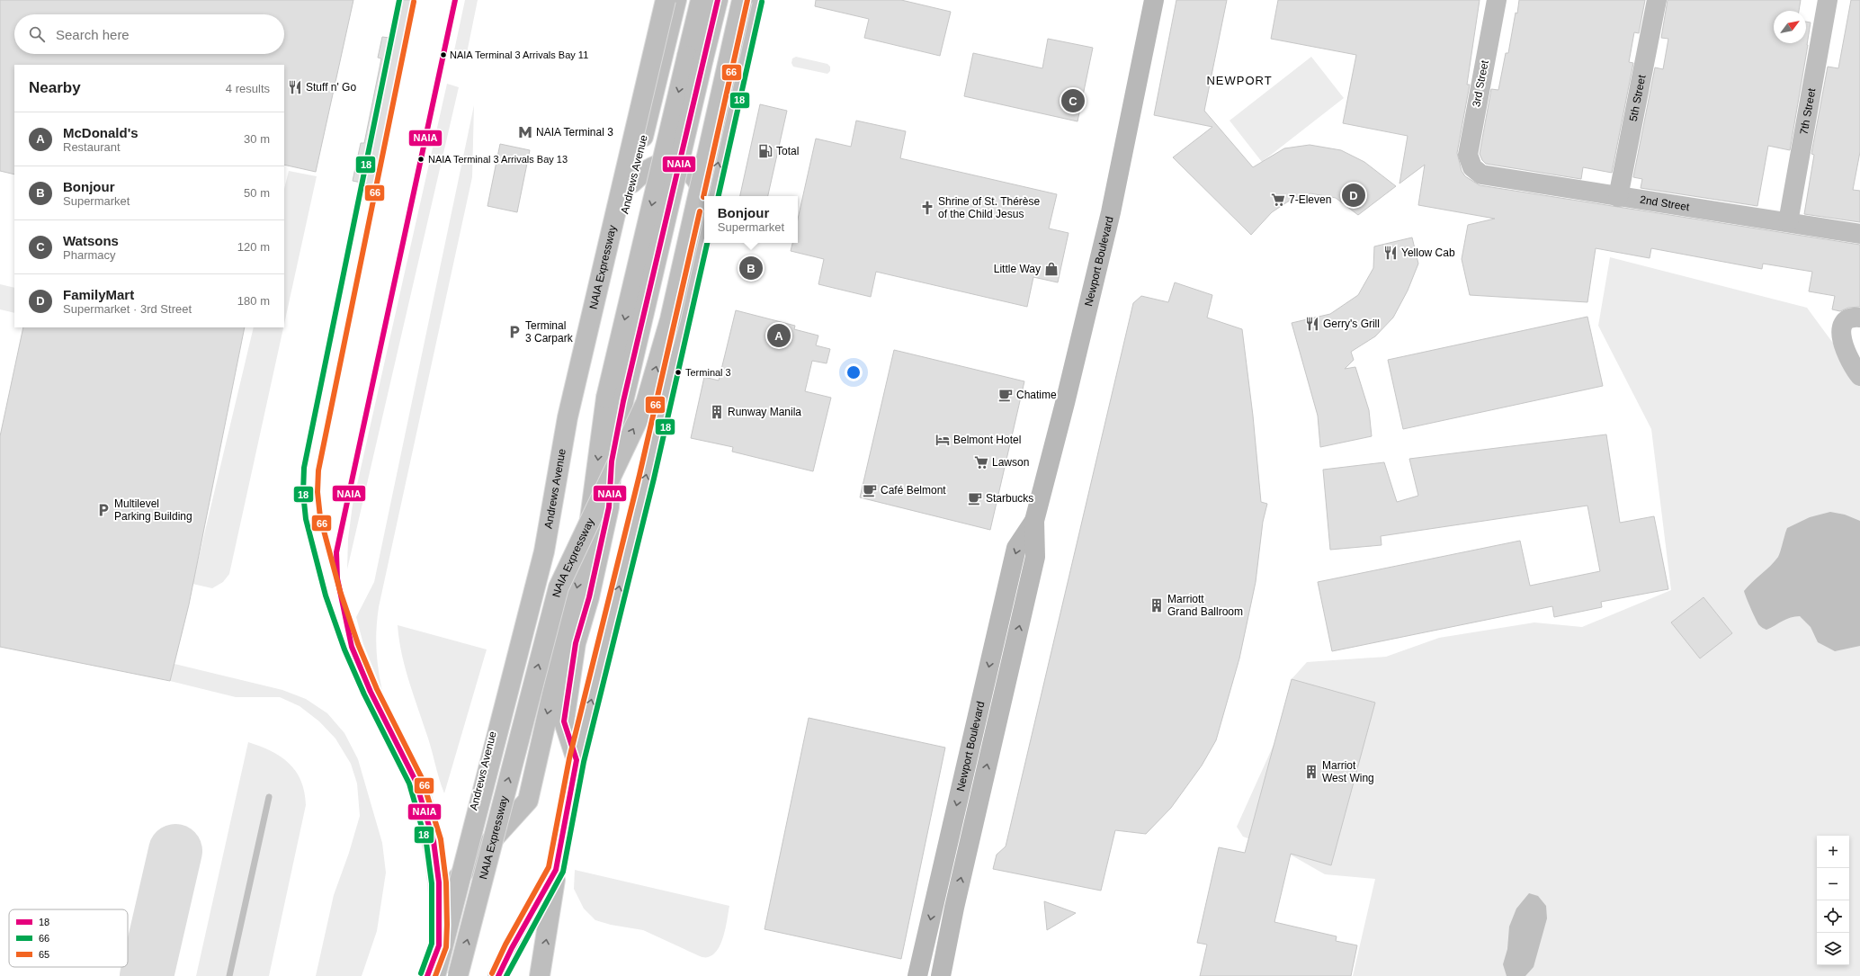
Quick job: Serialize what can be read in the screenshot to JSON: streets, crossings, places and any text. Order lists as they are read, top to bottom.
{
  "streets": {
    "main road": [
      "3rd Street",
      "5th Street",
      "7th Street",
      "Andrews Avenue",
      "2nd Street",
      "NAIA Expressway"
    ],
    "street": ["Newport Boulevard"]
  },
  "crossings": [
    ["3rd Street", "2nd Street"],
    ["5th Street", "2nd Street"],
    ["7th Street", "2nd Street"]
  ],
  "districts": ["NEWPORT"],
  "places": {
    "other": ["NAIA Terminal 3 Arrivals Bay 11", "NAIA Terminal 3 Arrivals Bay 13", "Terminal 3"],
    "restaurant": ["Stuff n' Go", "Yellow Cab", "Gerry's Grill"],
    "metro station": ["NAIA Terminal 3"],
    "fuel station": ["Total"],
    "supermarket": ["7-Eleven", "Lawson"],
    "church": ["Shrine of St. Thérèse of the Child Jesus"],
    "shop": ["Little Way"],
    "parking": ["Terminal 3 Carpark", "Multilevel Parking Building"],
    "cafe": ["Chatime", "Café Belmont", "Starbucks"],
    "building": ["Runway Manila", "Marriott Grand Ballroom", "Marriot West Wing"],
    "hotel": ["Belmont Hotel"]
  },
  "lines": ["transit line NAIA", "transit line 18", "transit line 66"],
  "legend": ["18", "66", "65"],
  "north": "top right",
  "page": {
    "search": "Search here",
    "heading": ["Nearby", "4 results"],
    "pins": [
      "C",
      "D",
      "B",
      "A"
    ],
    "list": [
      {
        "mark": "A",
        "name": "McDonald's",
        "note": "Restaurant",
        "value": "30 m"
      },
      {
        "mark": "B",
        "name": "Bonjour",
        "note": "Supermarket",
        "value": "50 m"
      },
      {
        "mark": "C",
        "name": "Watsons",
        "note": "Pharmacy",
        "value": "120 m"
      },
      {
        "mark": "D",
        "name": "FamilyMart",
        "note": "Supermarket · 3rd Street",
        "value": "180 m"
      }
    ],
    "popup": ["Bonjour", "Supermarket"],
    "map_buttons": ["+", "−"]
  }
}
